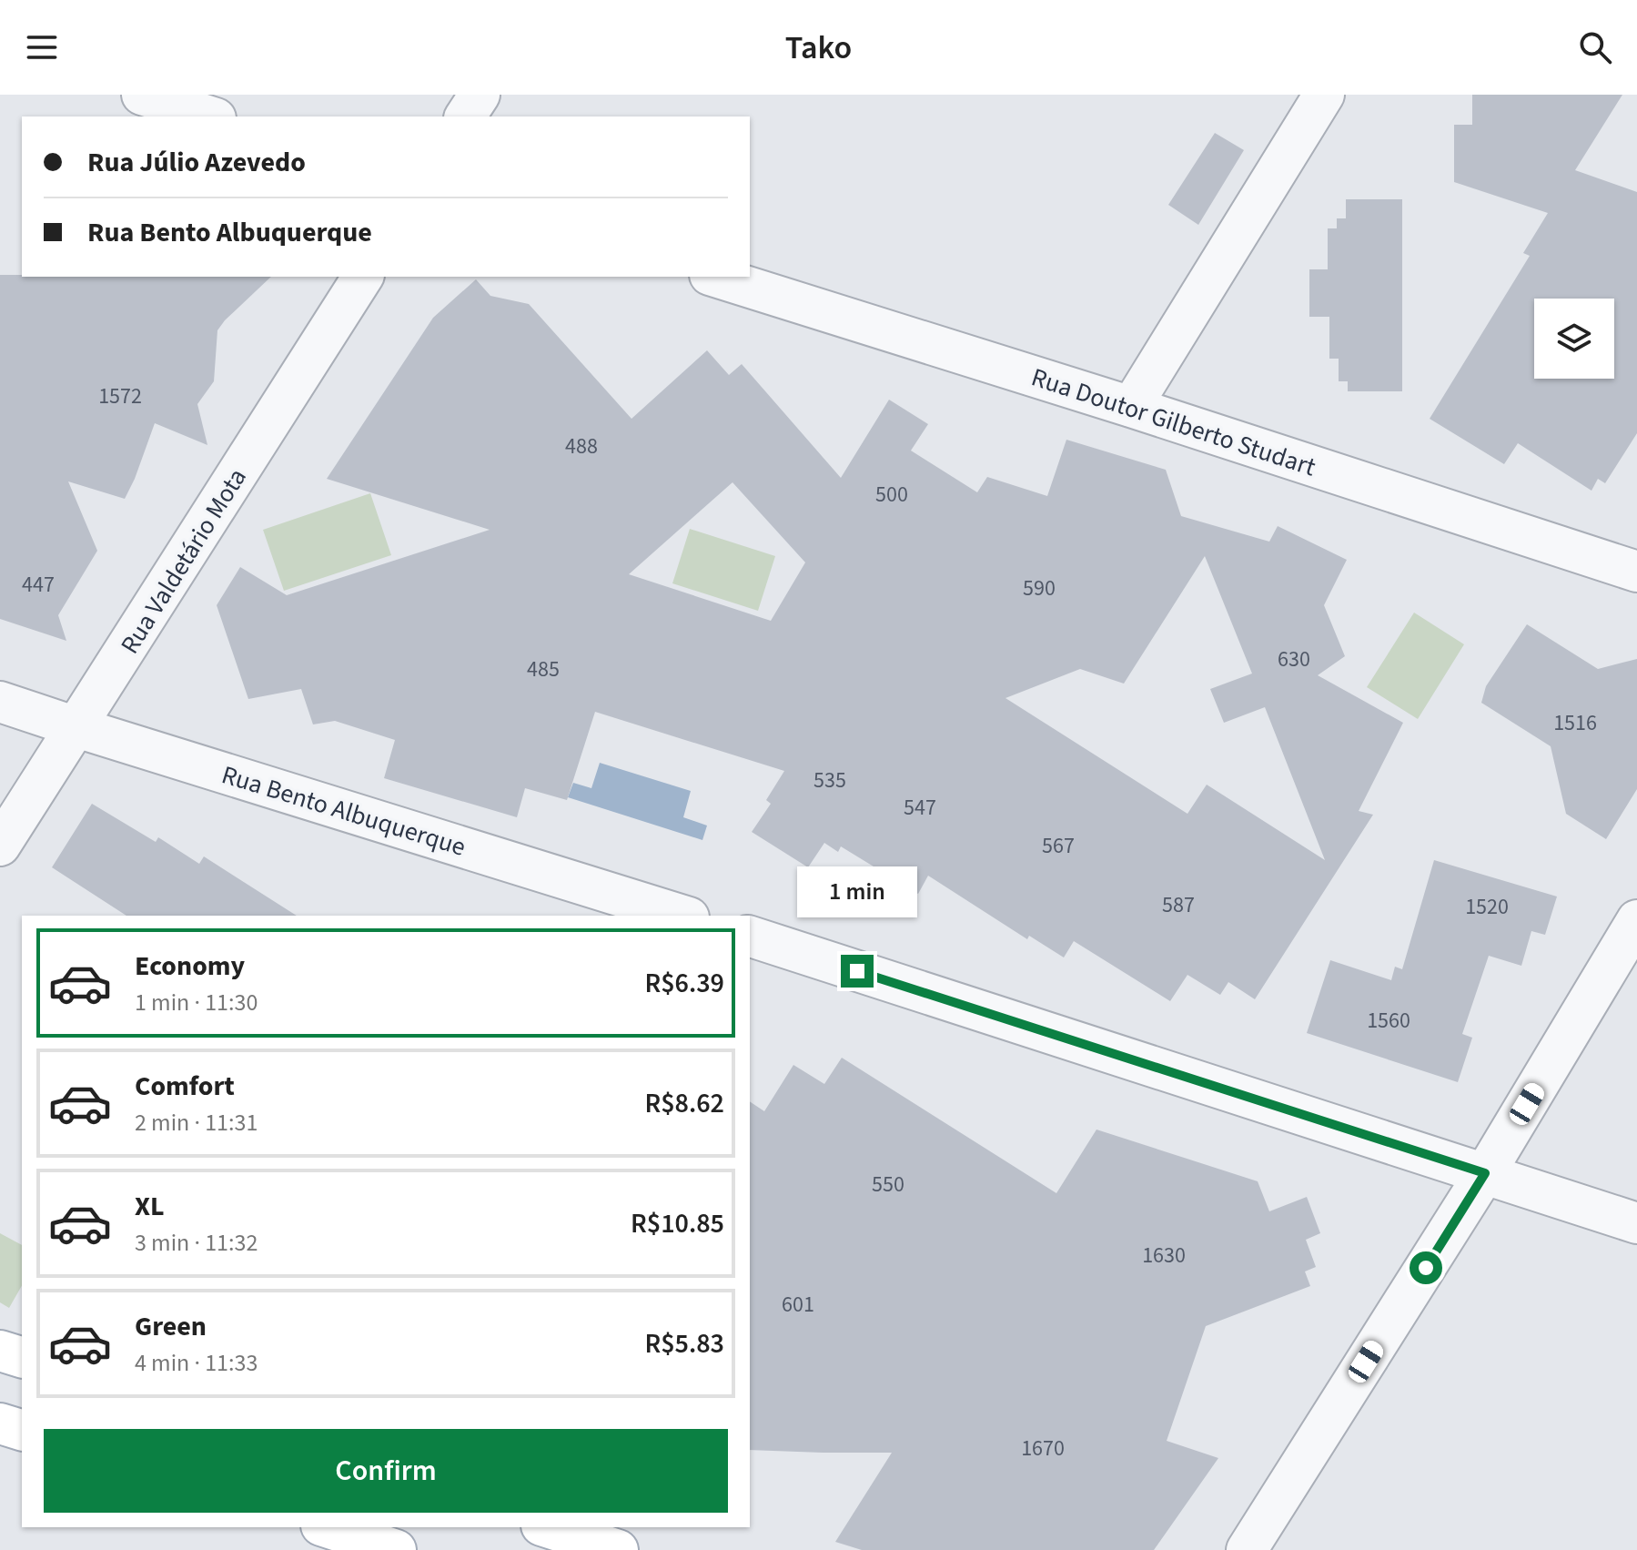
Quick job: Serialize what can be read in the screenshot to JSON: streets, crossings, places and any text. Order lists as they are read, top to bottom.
{
  "streets": {
    "street": ["Rua Doutor Gilberto Studart", "Rua Valdetário Mota", "Rua Bento Albuquerque"]
  },
  "crossings": [
    ["Rua Valdetário Mota", "Rua Bento Albuquerque"]
  ],
  "house_numbers": [
    "1572",
    "488",
    "500",
    "447",
    "590",
    "630",
    "485",
    "1516",
    "535",
    "547",
    "567",
    "587",
    "1520",
    "1560",
    "550",
    "1630",
    "601",
    "1670"
  ],
  "page": {
    "header": "Tako",
    "banner": ["Rua Júlio Azevedo", "Rua Bento Albuquerque"],
    "bubble": "1 min",
    "list": [
      {
        "name": "Economy",
        "note": "1 min · 11:30",
        "value": "R$6.39"
      },
      {
        "name": "Comfort",
        "note": "2 min · 11:31",
        "value": "R$8.62"
      },
      {
        "name": "XL",
        "note": "3 min · 11:32",
        "value": "R$10.85"
      },
      {
        "name": "Green",
        "note": "4 min · 11:33",
        "value": "R$5.83"
      }
    ],
    "buttons": "Confirm"
  }
}
